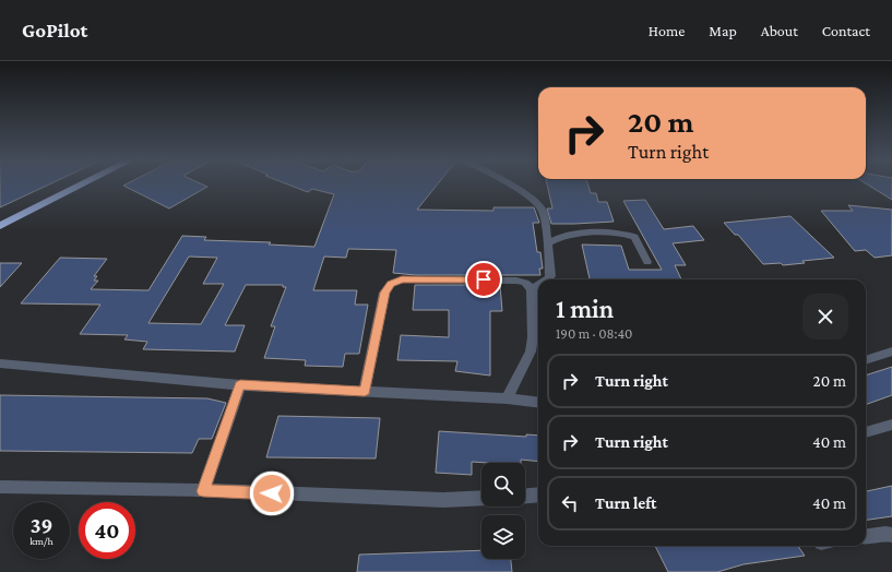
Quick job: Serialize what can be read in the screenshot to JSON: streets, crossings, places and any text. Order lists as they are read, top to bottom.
{
  "page": {
    "header": "GoPilot",
    "nav": [
      "Home",
      "Map",
      "About",
      "Contact"
    ],
    "turn": ["20 m", "Turn right"],
    "heading": ["1 min", "190 m · 08:40"],
    "list": [
      {
        "name": "Turn right",
        "value": "20 m"
      },
      {
        "name": "Turn right",
        "value": "40 m"
      },
      {
        "name": "Turn left",
        "value": "40 m"
      }
    ],
    "speed": "39 km/h",
    "limit": "40"
  }
}
